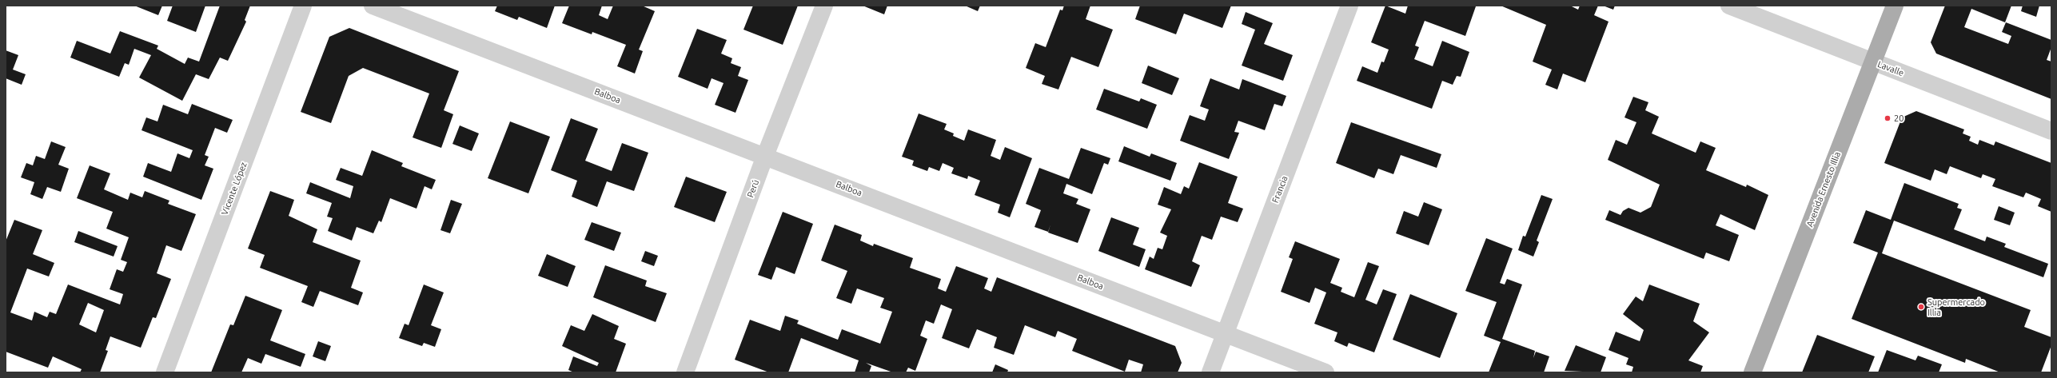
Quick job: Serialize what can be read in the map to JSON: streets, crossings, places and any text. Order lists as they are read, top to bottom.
{
  "streets": {
    "main road": ["Avenida Ernesto Illia"],
    "street": [
      "Lavalle",
      "Balboa",
      "Vicente López",
      "Perú",
      "Francia"
    ]
  },
  "crossings": [
    ["Lavalle", "Avenida Ernesto Illia"],
    ["Balboa", "Perú"],
    ["Balboa", "Francia"]
  ],
  "places": ["20", "Supermercado Illia"]
}
